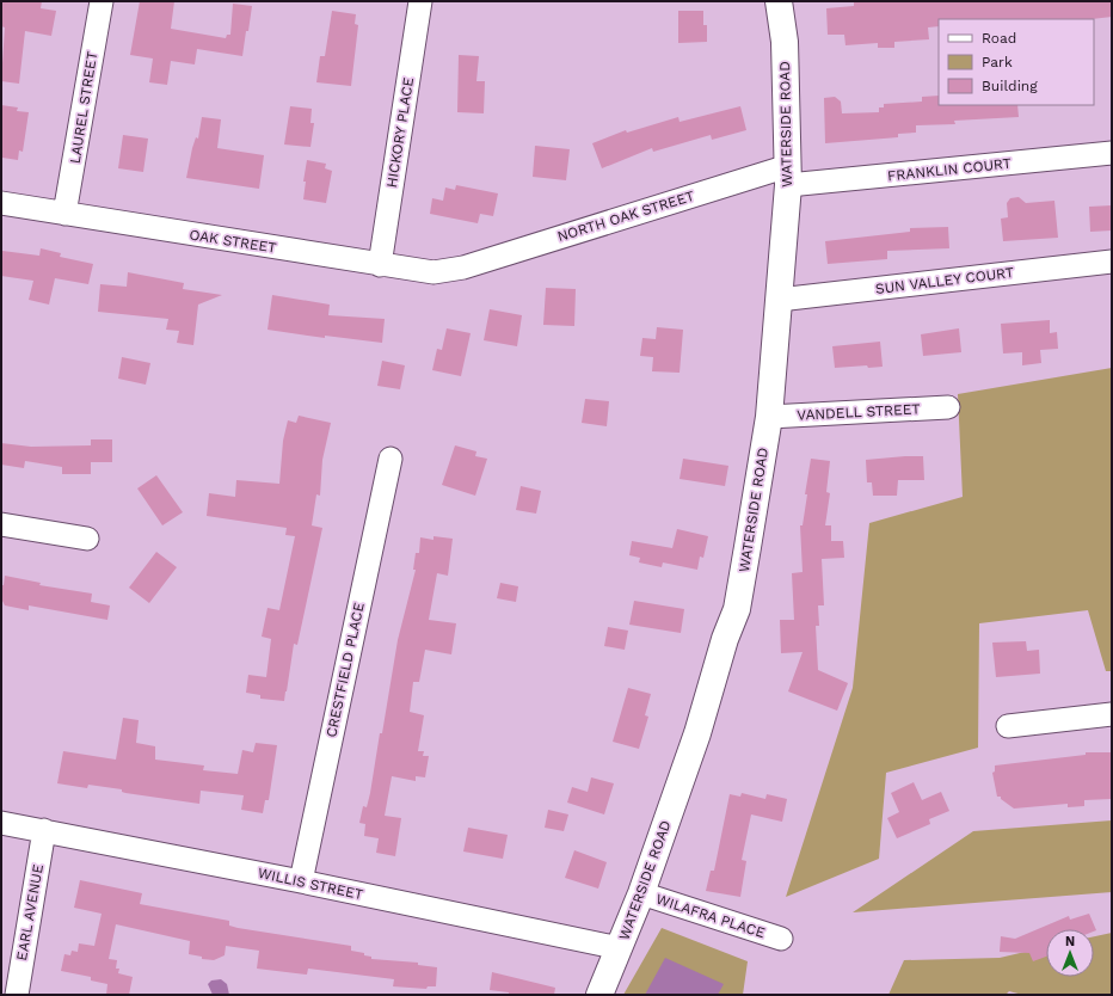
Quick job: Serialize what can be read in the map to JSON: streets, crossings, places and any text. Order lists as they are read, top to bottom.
{
  "streets": {
    "main road": ["WATERSIDE ROAD"],
    "street": [
      "LAUREL STREET",
      "HICKORY PLACE",
      "FRANKLIN COURT",
      "NORTH OAK STREET",
      "OAK STREET",
      "SUN VALLEY COURT",
      "VANDELL STREET",
      "CRESTFIELD PLACE",
      "WILLIS STREET",
      "EARL AVENUE",
      "WILAFRA PLACE"
    ]
  },
  "crossings": [
    ["LAUREL STREET", "OAK STREET"],
    ["WATERSIDE ROAD", "FRANKLIN COURT"],
    ["WATERSIDE ROAD", "NORTH OAK STREET"],
    ["WATERSIDE ROAD", "SUN VALLEY COURT"],
    ["WATERSIDE ROAD", "VANDELL STREET"],
    ["WATERSIDE ROAD", "WILLIS STREET"],
    ["WATERSIDE ROAD", "WILAFRA PLACE"],
    ["HICKORY PLACE", "OAK STREET"],
    ["FRANKLIN COURT", "NORTH OAK STREET"],
    ["NORTH OAK STREET", "OAK STREET"],
    ["CRESTFIELD PLACE", "WILLIS STREET"],
    ["WILLIS STREET", "EARL AVENUE"]
  ],
  "legend": ["Road", "Park", "Building"],
  "north": "top"
}
